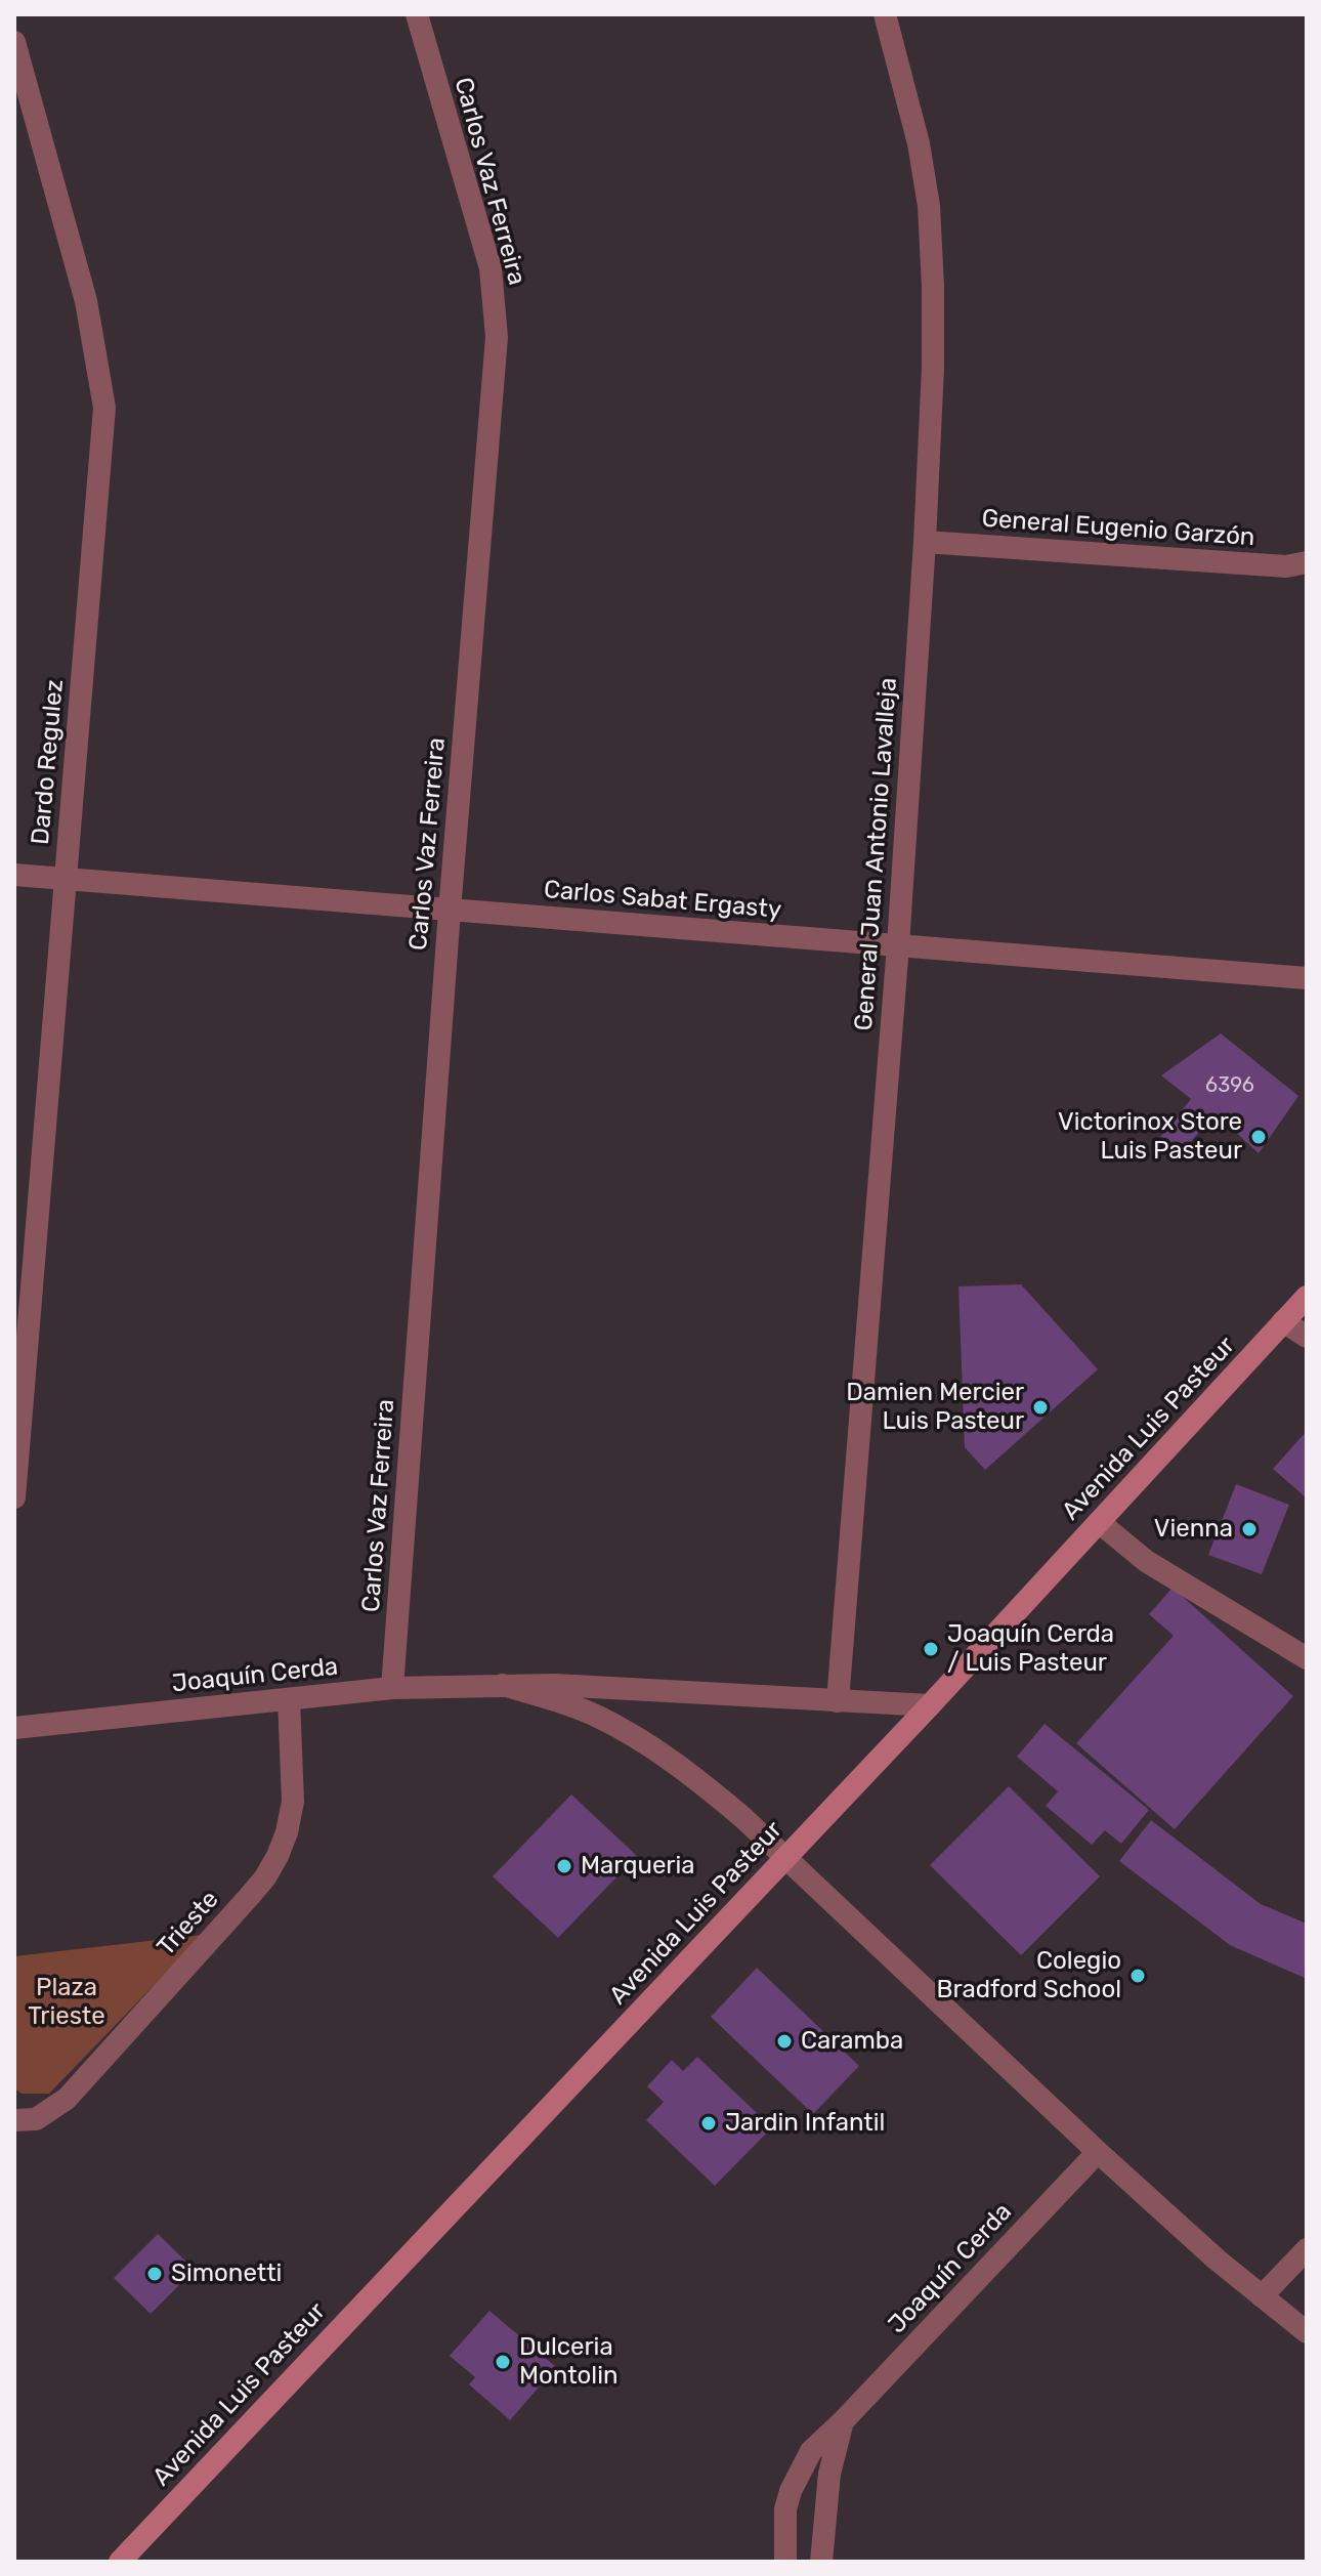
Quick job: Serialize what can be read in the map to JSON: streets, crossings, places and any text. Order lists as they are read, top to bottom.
{
  "streets": {
    "main road": ["Avenida Luis Pasteur"],
    "street": [
      "Carlos Vaz Ferreira",
      "General Eugenio Garzón",
      "Dardo Regulez",
      "General Juan Antonio Lavalleja",
      "Carlos Sabat Ergasty",
      "Joaquín Cerda",
      "Trieste"
    ]
  },
  "crossings": [
    ["Carlos Vaz Ferreira", "Carlos Sabat Ergasty"],
    ["Carlos Vaz Ferreira", "Joaquín Cerda"],
    ["General Eugenio Garzón", "General Juan Antonio Lavalleja"],
    ["Dardo Regulez", "Carlos Sabat Ergasty"],
    ["General Juan Antonio Lavalleja", "Carlos Sabat Ergasty"],
    ["General Juan Antonio Lavalleja", "Joaquín Cerda"],
    ["Avenida Luis Pasteur", "Joaquín Cerda"],
    ["Joaquín Cerda", "Trieste"]
  ],
  "parks": ["Plaza Trieste"],
  "places": [
    "Victorinox Store Luis Pasteur",
    "Damien Mercier Luis Pasteur",
    "Vienna",
    "Joaquín Cerda / Luis Pasteur",
    "Marqueria",
    "Colegio Bradford School",
    "Caramba",
    "Jardin Infantil",
    "Simonetti",
    "Dulceria Montolin"
  ],
  "house_numbers": ["6396"]
}
